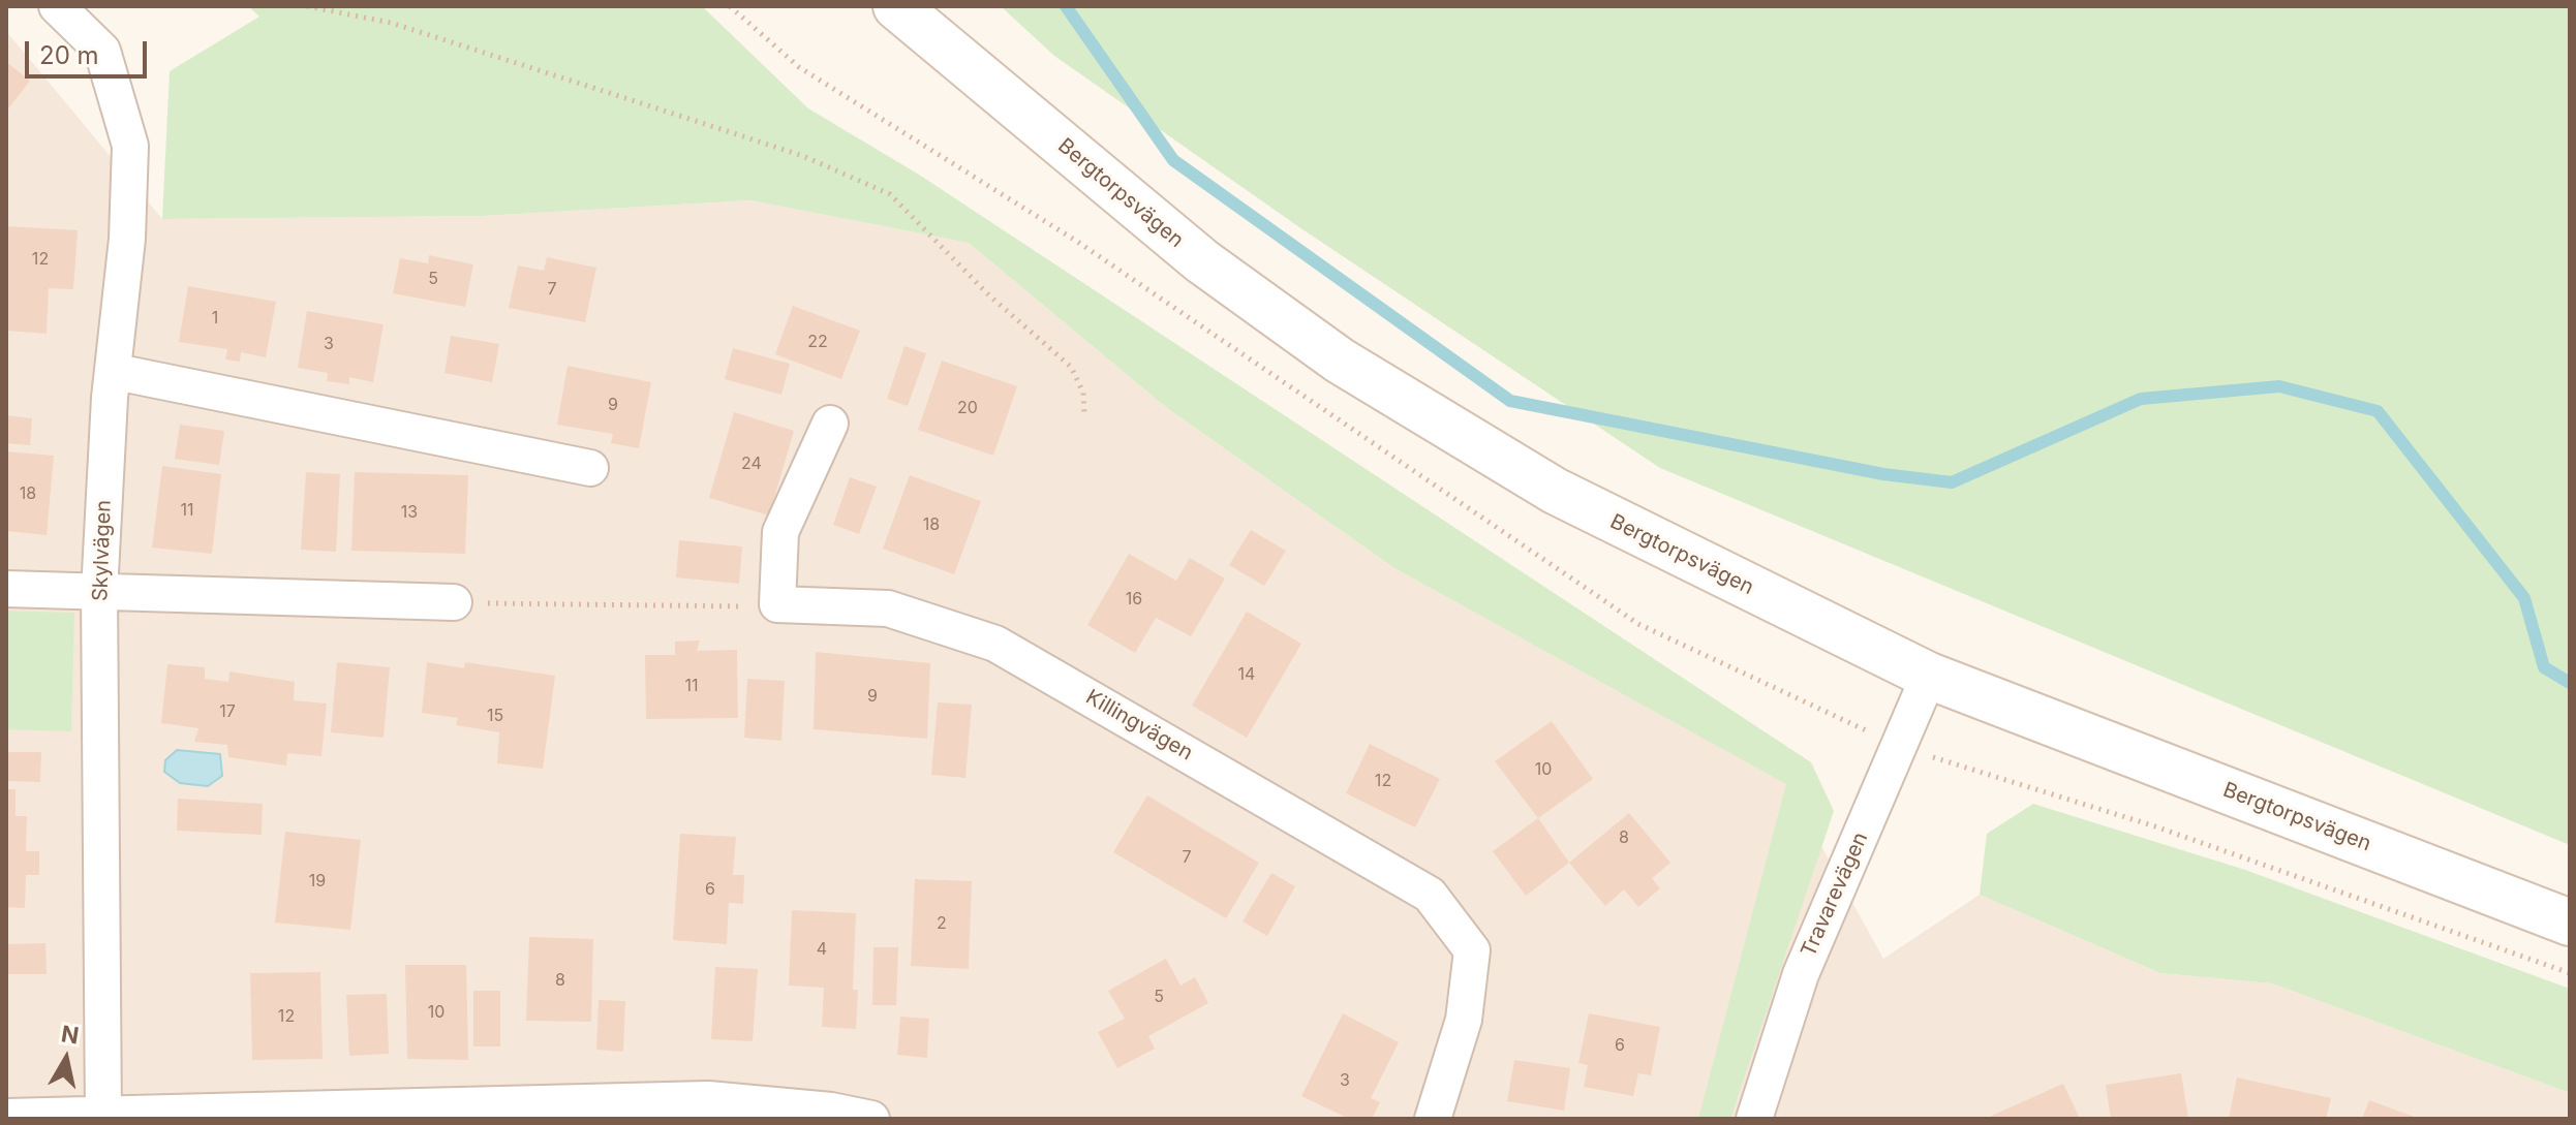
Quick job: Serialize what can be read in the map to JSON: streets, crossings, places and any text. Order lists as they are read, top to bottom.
{
  "streets": {
    "main road": ["Bergtorpsvägen"],
    "street": ["Skylvägen", "Killingvägen", "Travarevägen"]
  },
  "crossings": [
    ["Bergtorpsvägen", "Travarevägen"]
  ],
  "house_numbers": [
    "12",
    "5",
    "7",
    "1",
    "22",
    "3",
    "9",
    "20",
    "24",
    "18",
    "11",
    "13",
    "18",
    "16",
    "14",
    "11",
    "9",
    "17",
    "15",
    "10",
    "12",
    "8",
    "7",
    "19",
    "6",
    "2",
    "4",
    "8",
    "5",
    "10",
    "12",
    "6",
    "3"
  ],
  "scale_bar": "20 m",
  "north": "top"
}
